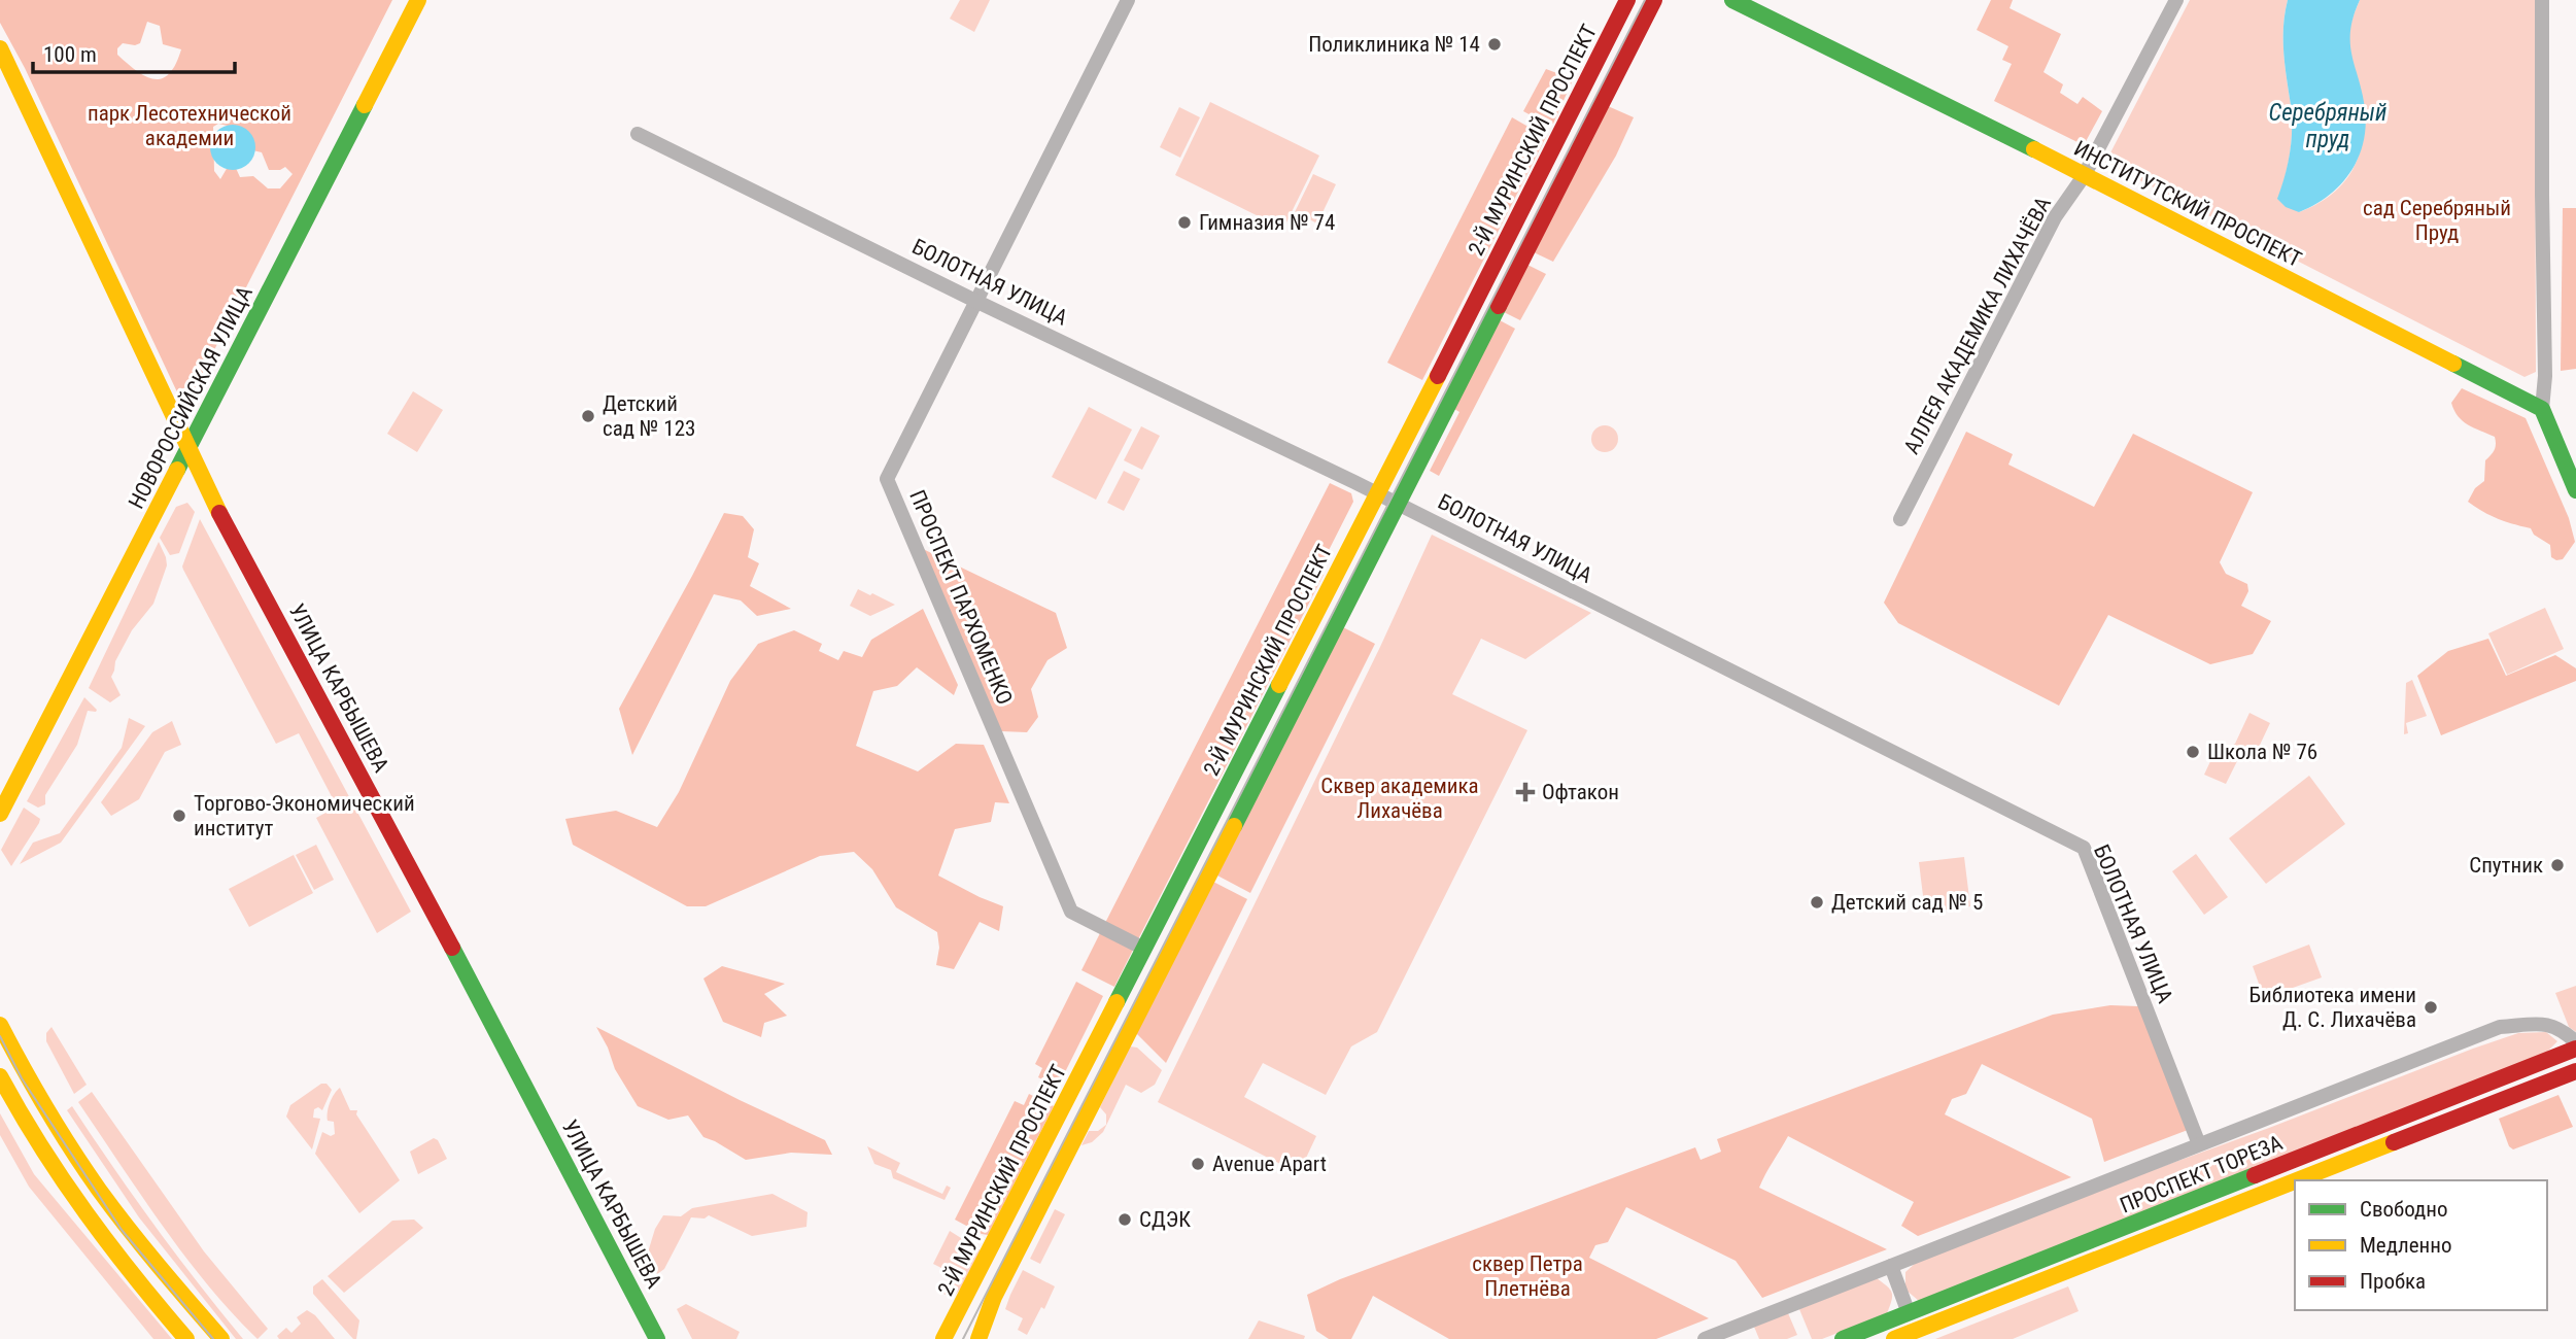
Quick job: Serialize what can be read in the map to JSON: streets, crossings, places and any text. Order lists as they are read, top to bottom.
{
  "streets": {
    "main road": [
      "2-Й МУРИНСКИЙ ПРОСПЕКТ",
      "ИНСТИТУТСКИЙ ПРОСПЕКТ",
      "НОВОРОССИЙСКАЯ УЛИЦА",
      "УЛИЦА КАРБЫШЕВА",
      "ПРОСПЕКТ ТОРЕЗА"
    ],
    "street": ["БОЛОТНАЯ УЛИЦА", "АЛЛЕЯ АКАДЕМИКА ЛИХАЧЁВА", "ПРОСПЕКТ ПАРХОМЕНКО"]
  },
  "crossings": [
    ["2-Й МУРИНСКИЙ ПРОСПЕКТ", "БОЛОТНАЯ УЛИЦА"],
    ["2-Й МУРИНСКИЙ ПРОСПЕКТ", "ПРОСПЕКТ ПАРХОМЕНКО"],
    ["ИНСТИТУТСКИЙ ПРОСПЕКТ", "АЛЛЕЯ АКАДЕМИКА ЛИХАЧЁВА"],
    ["БОЛОТНАЯ УЛИЦА", "ПРОСПЕКТ ПАРХОМЕНКО"],
    ["НОВОРОССИЙСКАЯ УЛИЦА", "УЛИЦА КАРБЫШЕВА"]
  ],
  "water": ["Серебряный пруд"],
  "parks": [
    "парк Лесотехнической академии",
    "сад Серебряный Пруд",
    "Сквер академика Лихачёва",
    "сквер Петра Плетнёва"
  ],
  "places": {
    "other": [
      "Поликлиника № 14",
      "Гимназия № 74",
      "Детский сад № 123",
      "Школа № 76",
      "Торгово-Экономический институт",
      "Спутник",
      "Детский сад № 5",
      "Библиотека имени Д. С. Лихачёва",
      "Avenue Apart",
      "СДЭК"
    ],
    "health": ["Офтакон"]
  },
  "legend": ["Свободно", "Медленно", "Пробка"],
  "scale_bar": "100 m"
}
